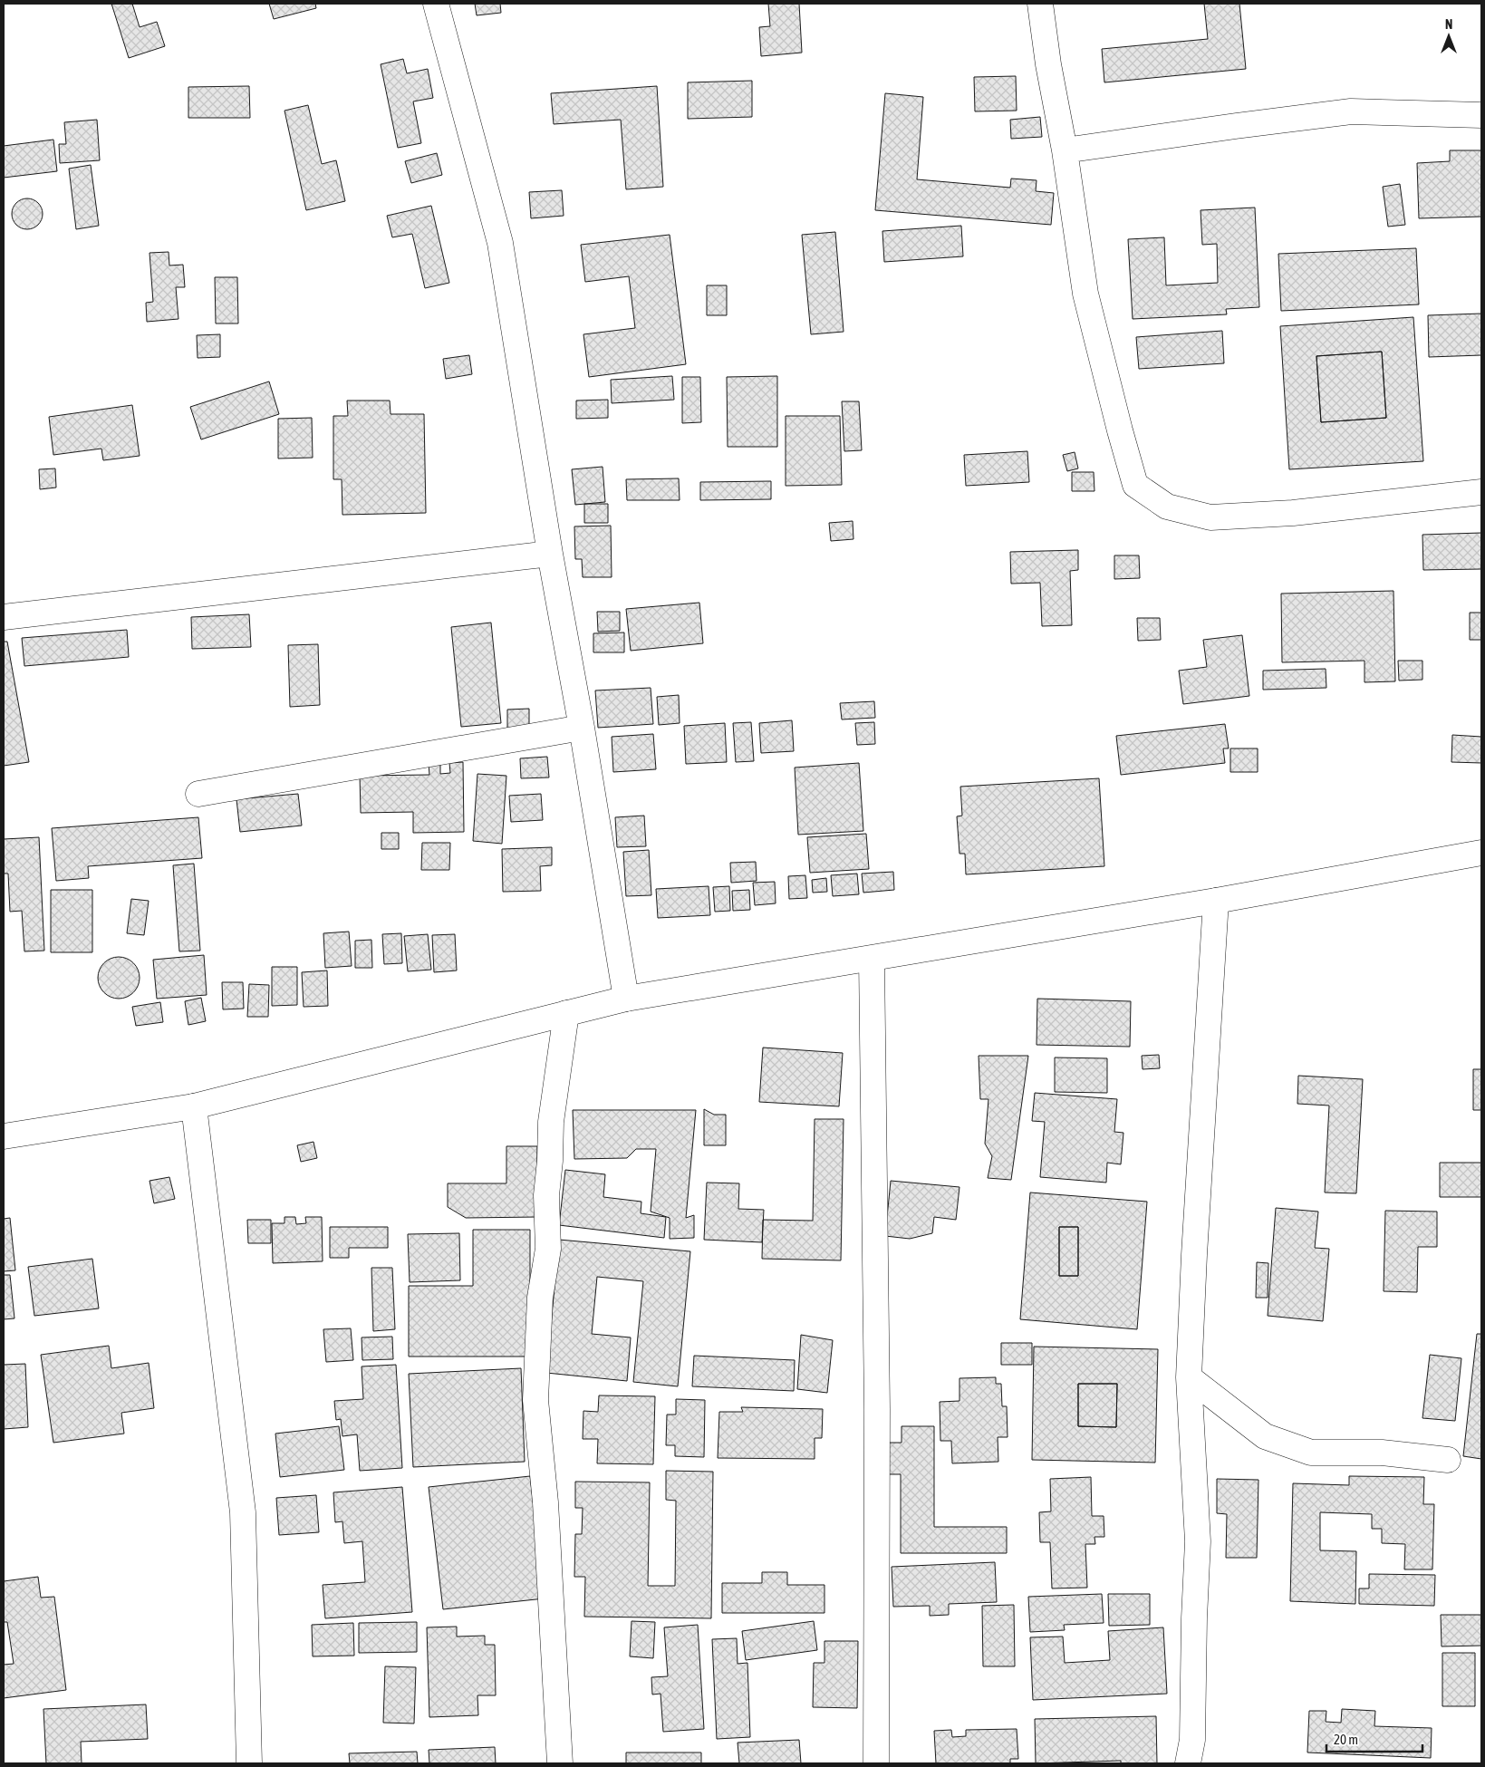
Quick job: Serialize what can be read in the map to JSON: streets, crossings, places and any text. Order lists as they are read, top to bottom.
{
  "scale_bar": "20 m",
  "north": "top"
}
